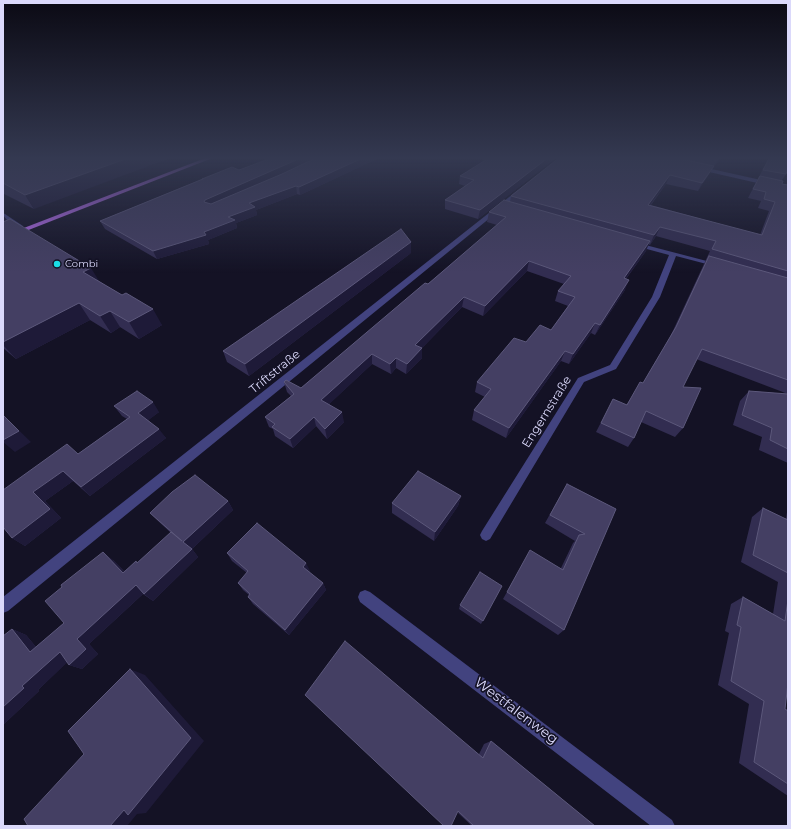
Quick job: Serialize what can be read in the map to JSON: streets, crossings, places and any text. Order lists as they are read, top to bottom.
{
  "streets": {
    "street": ["Triftstraße", "Engernstraße", "Westfalenweg"]
  },
  "places": ["Combi"]
}
